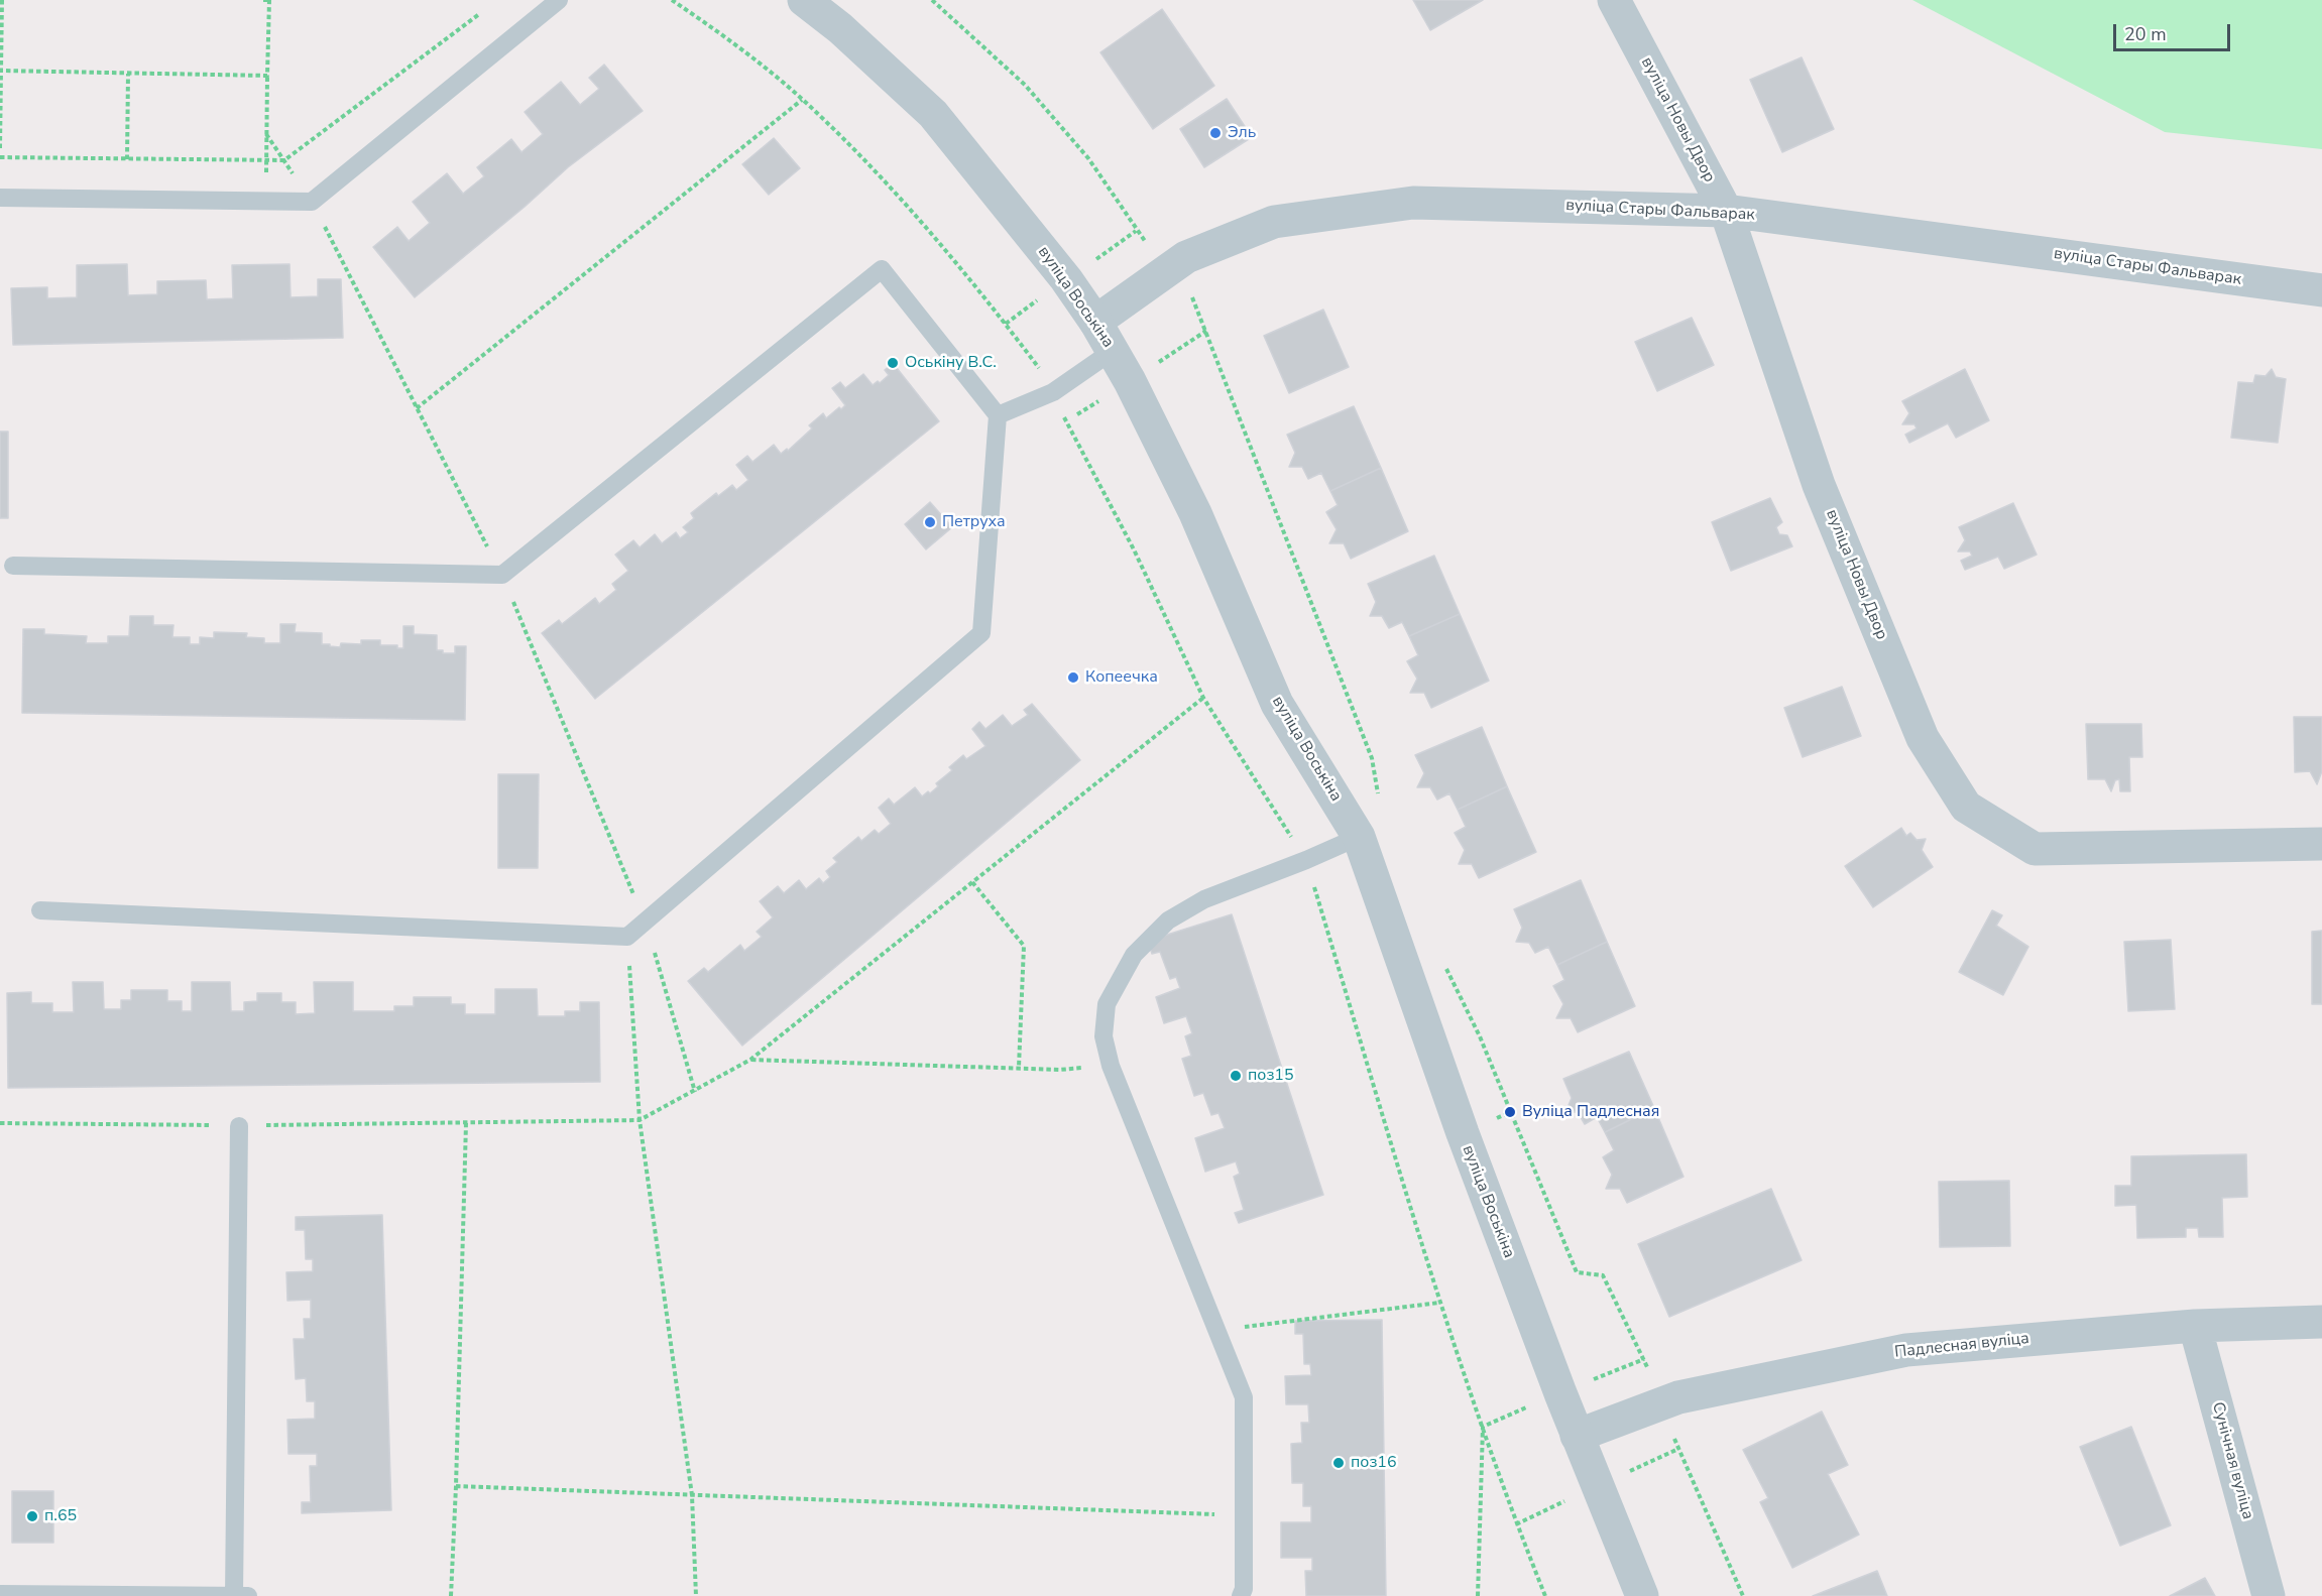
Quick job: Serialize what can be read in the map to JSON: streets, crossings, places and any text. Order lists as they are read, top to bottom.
{
  "streets": {
    "street": [
      "вуліца Новы Двор",
      "вуліца Стары Фальварак",
      "вуліца Воськіна",
      "Падлесная вуліца",
      "Сунічная вуліца"
    ]
  },
  "crossings": [
    ["вуліца Новы Двор", "вуліца Стары Фальварак"],
    ["вуліца Стары Фальварак", "вуліца Воськіна"],
    ["вуліца Воськіна", "Падлесная вуліца"],
    ["Падлесная вуліца", "Сунічная вуліца"]
  ],
  "places": [
    "Эль",
    "Оськіну В.С.",
    "Петруха",
    "Копеечка",
    "поз15",
    "Вуліца Падлесная",
    "поз16",
    "п.65"
  ],
  "scale_bar": "20 m"
}
